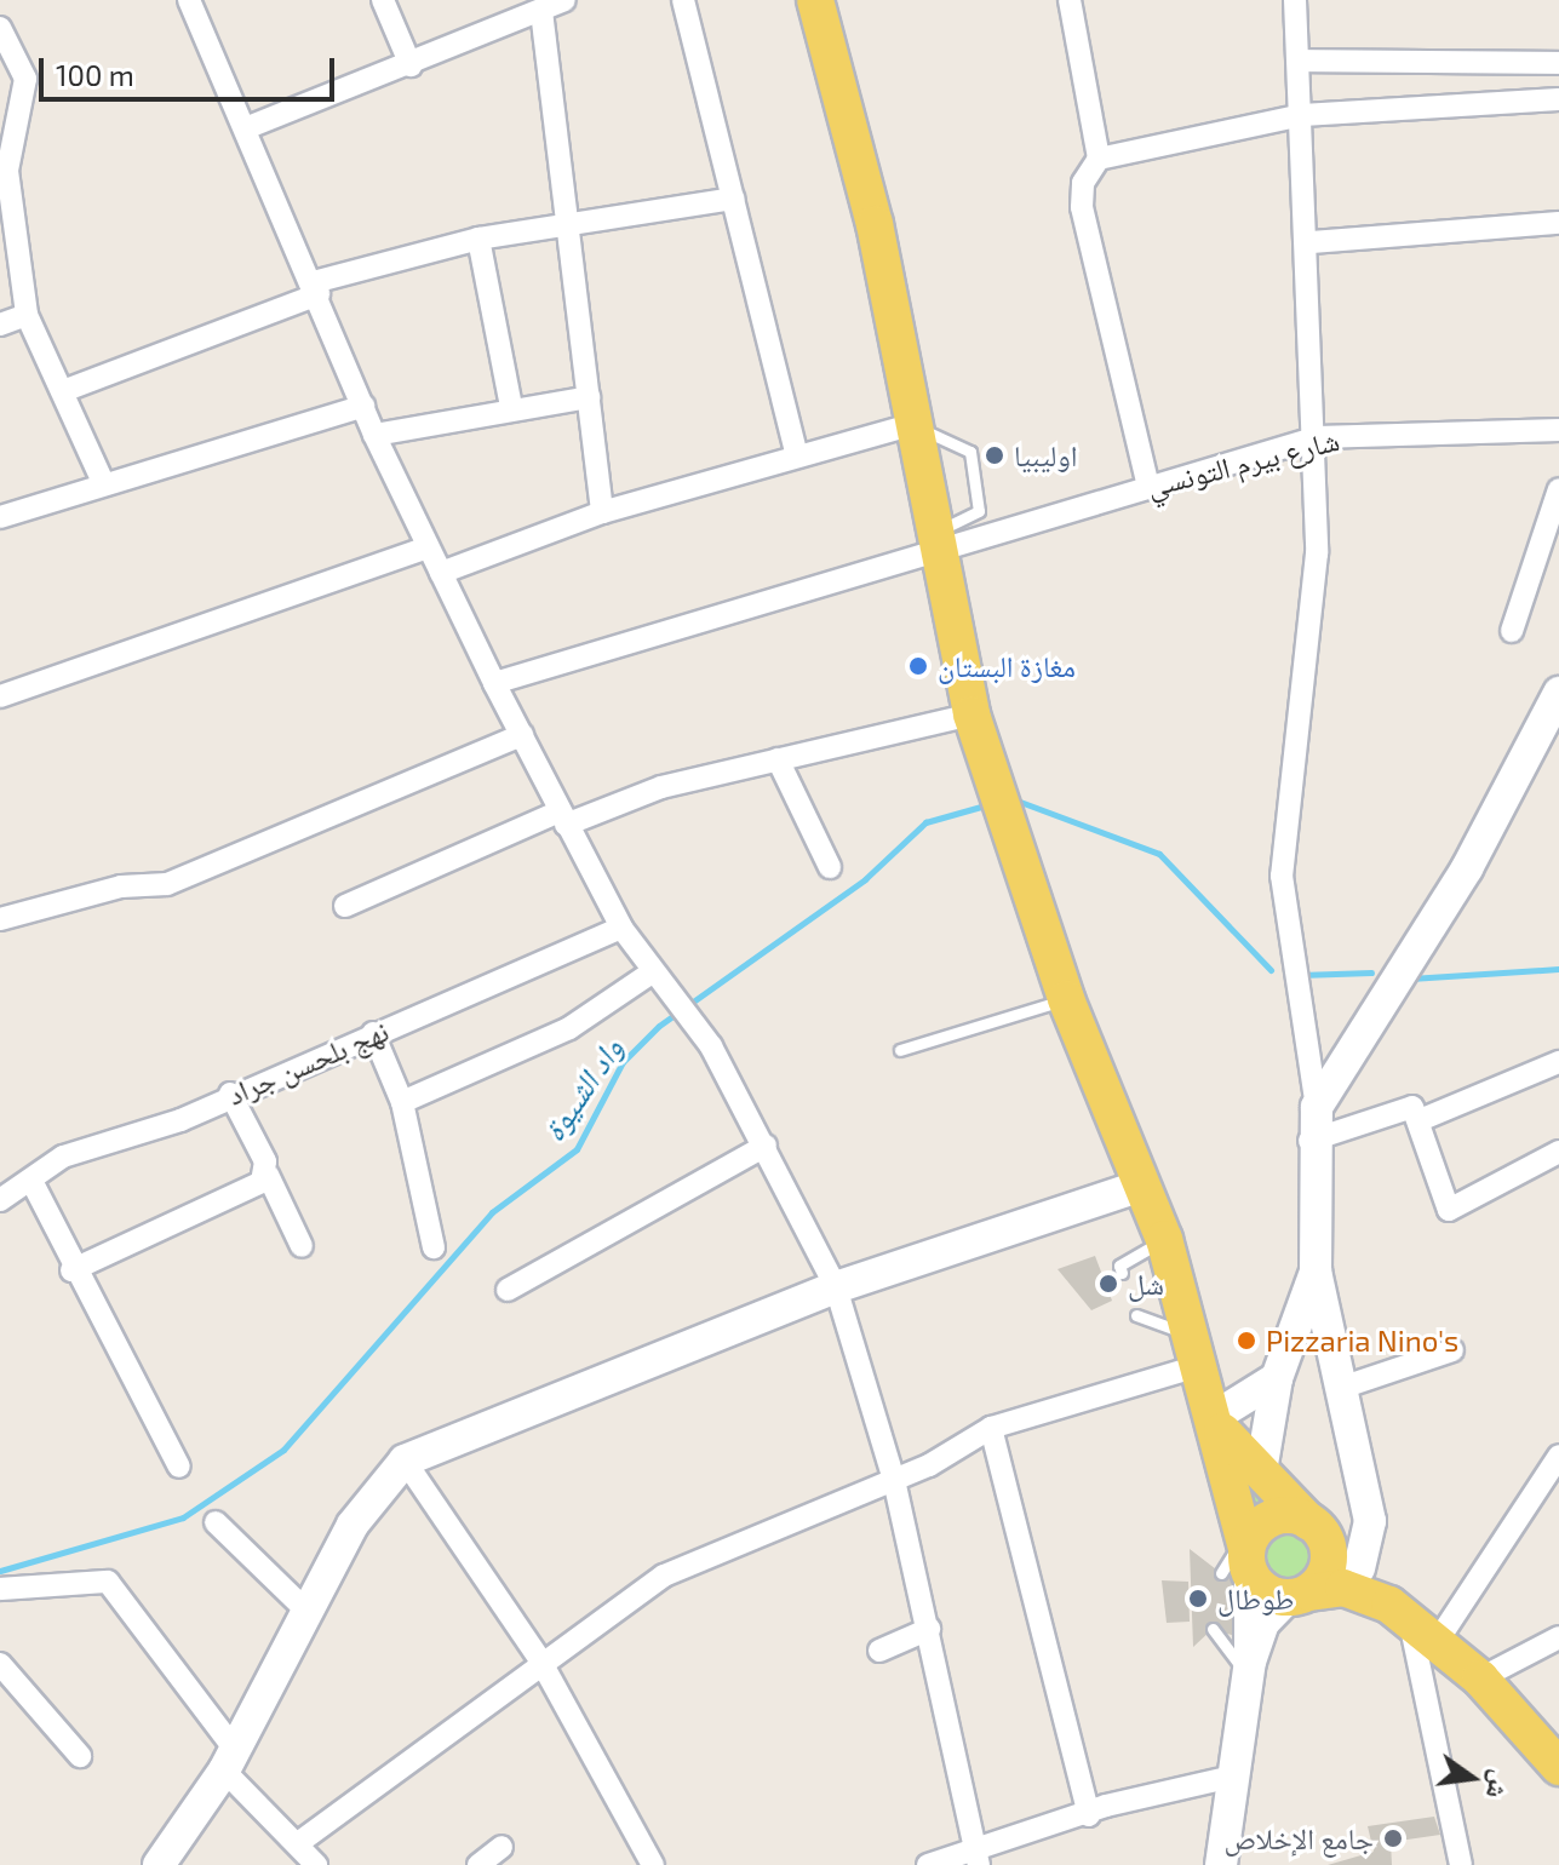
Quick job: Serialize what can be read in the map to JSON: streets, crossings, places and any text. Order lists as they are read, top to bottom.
{
  "streets": {
    "street": ["شارع بيرم التونسي", "نهج بلحسن جراد"]
  },
  "water": ["واد الشيوة"],
  "places": [
    "اوليبيا",
    "مغازة البستان",
    "شل",
    "Pizzaria Nino's",
    "طوطال",
    "جامع الإخلاص"
  ],
  "scale_bar": "100 m",
  "north": "right"
}
